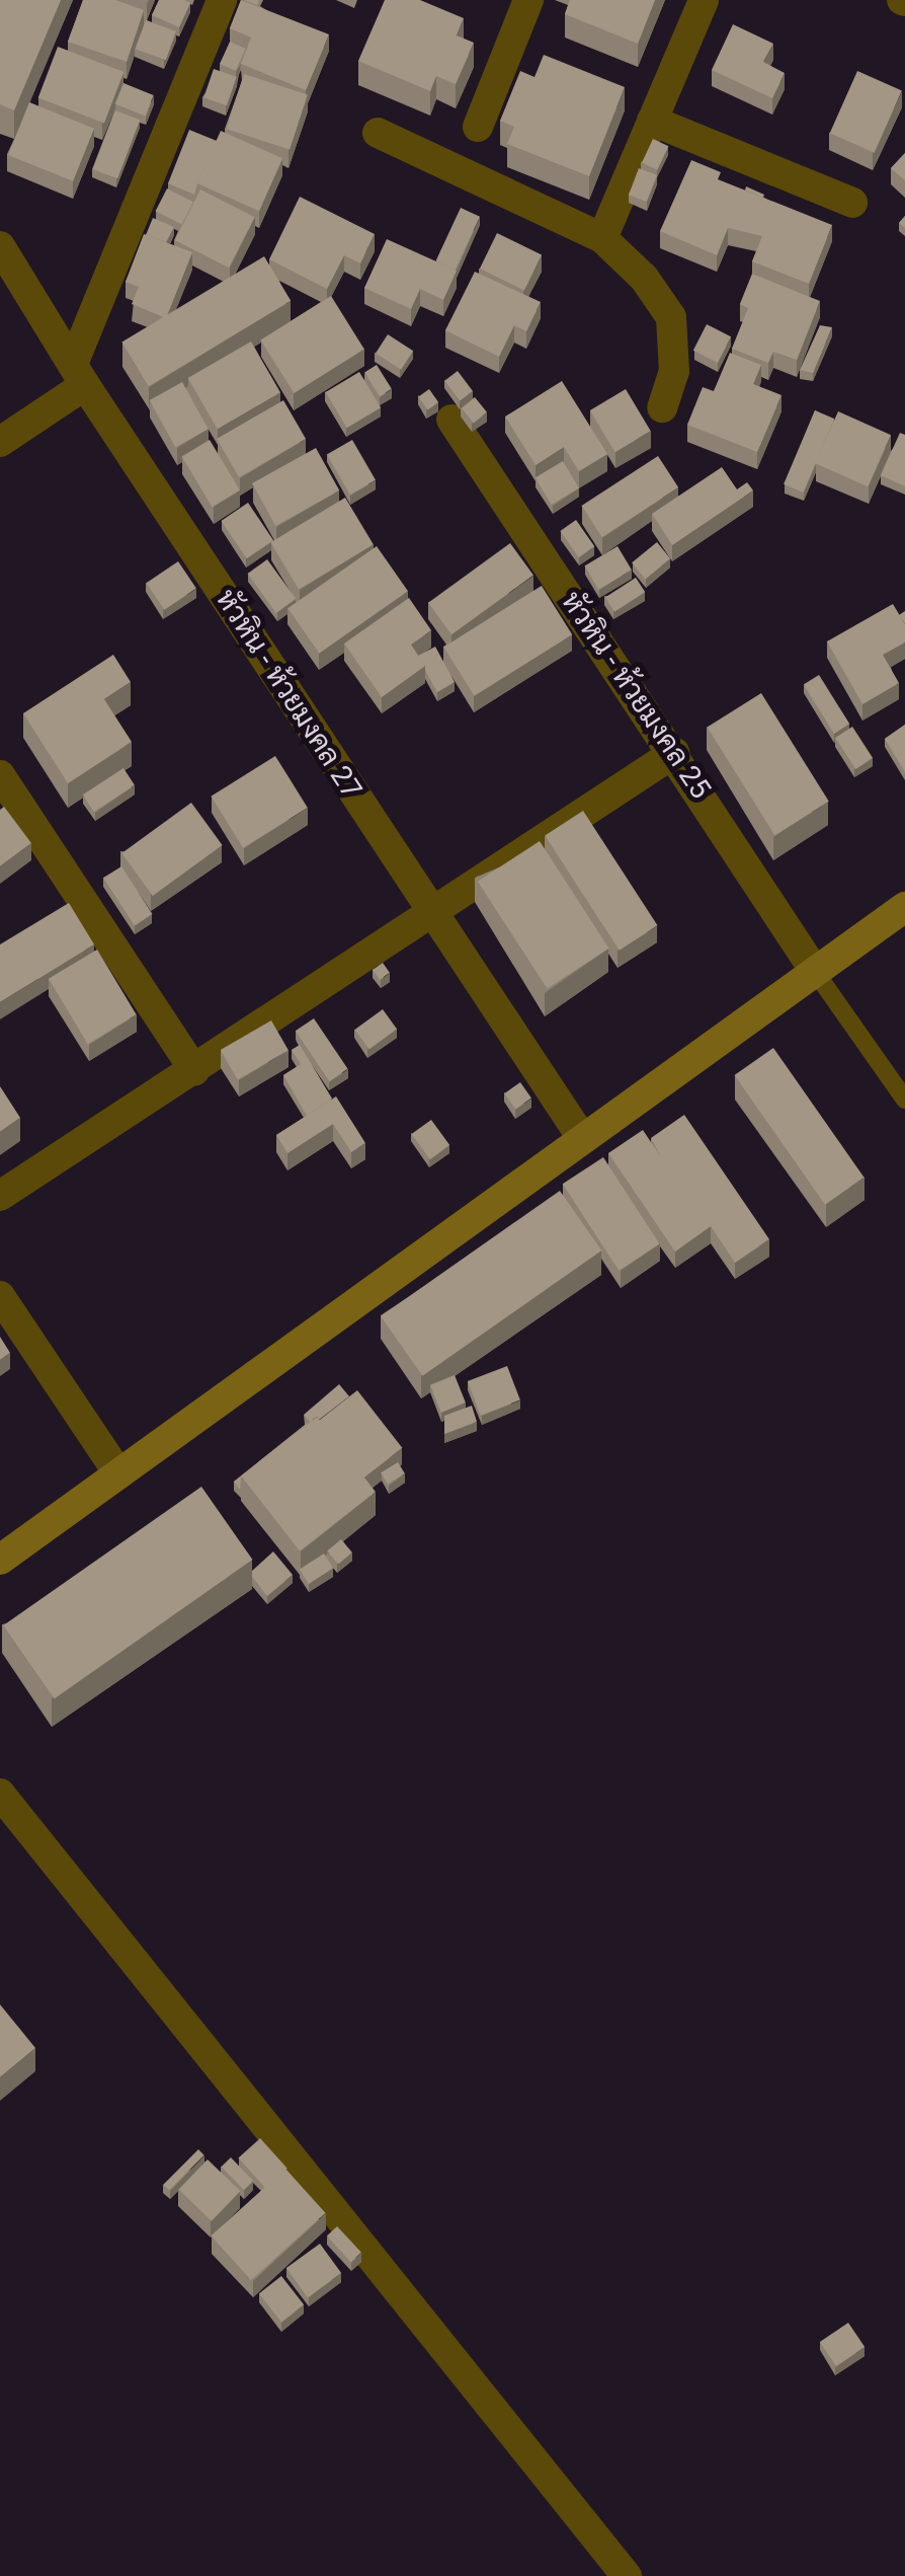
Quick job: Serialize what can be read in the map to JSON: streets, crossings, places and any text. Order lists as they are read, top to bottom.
{
  "streets": {
    "street": ["หัวหิน - ห้วยมงคล 27", "หัวหิน - ห้วยมงคล 25"]
  }
}
